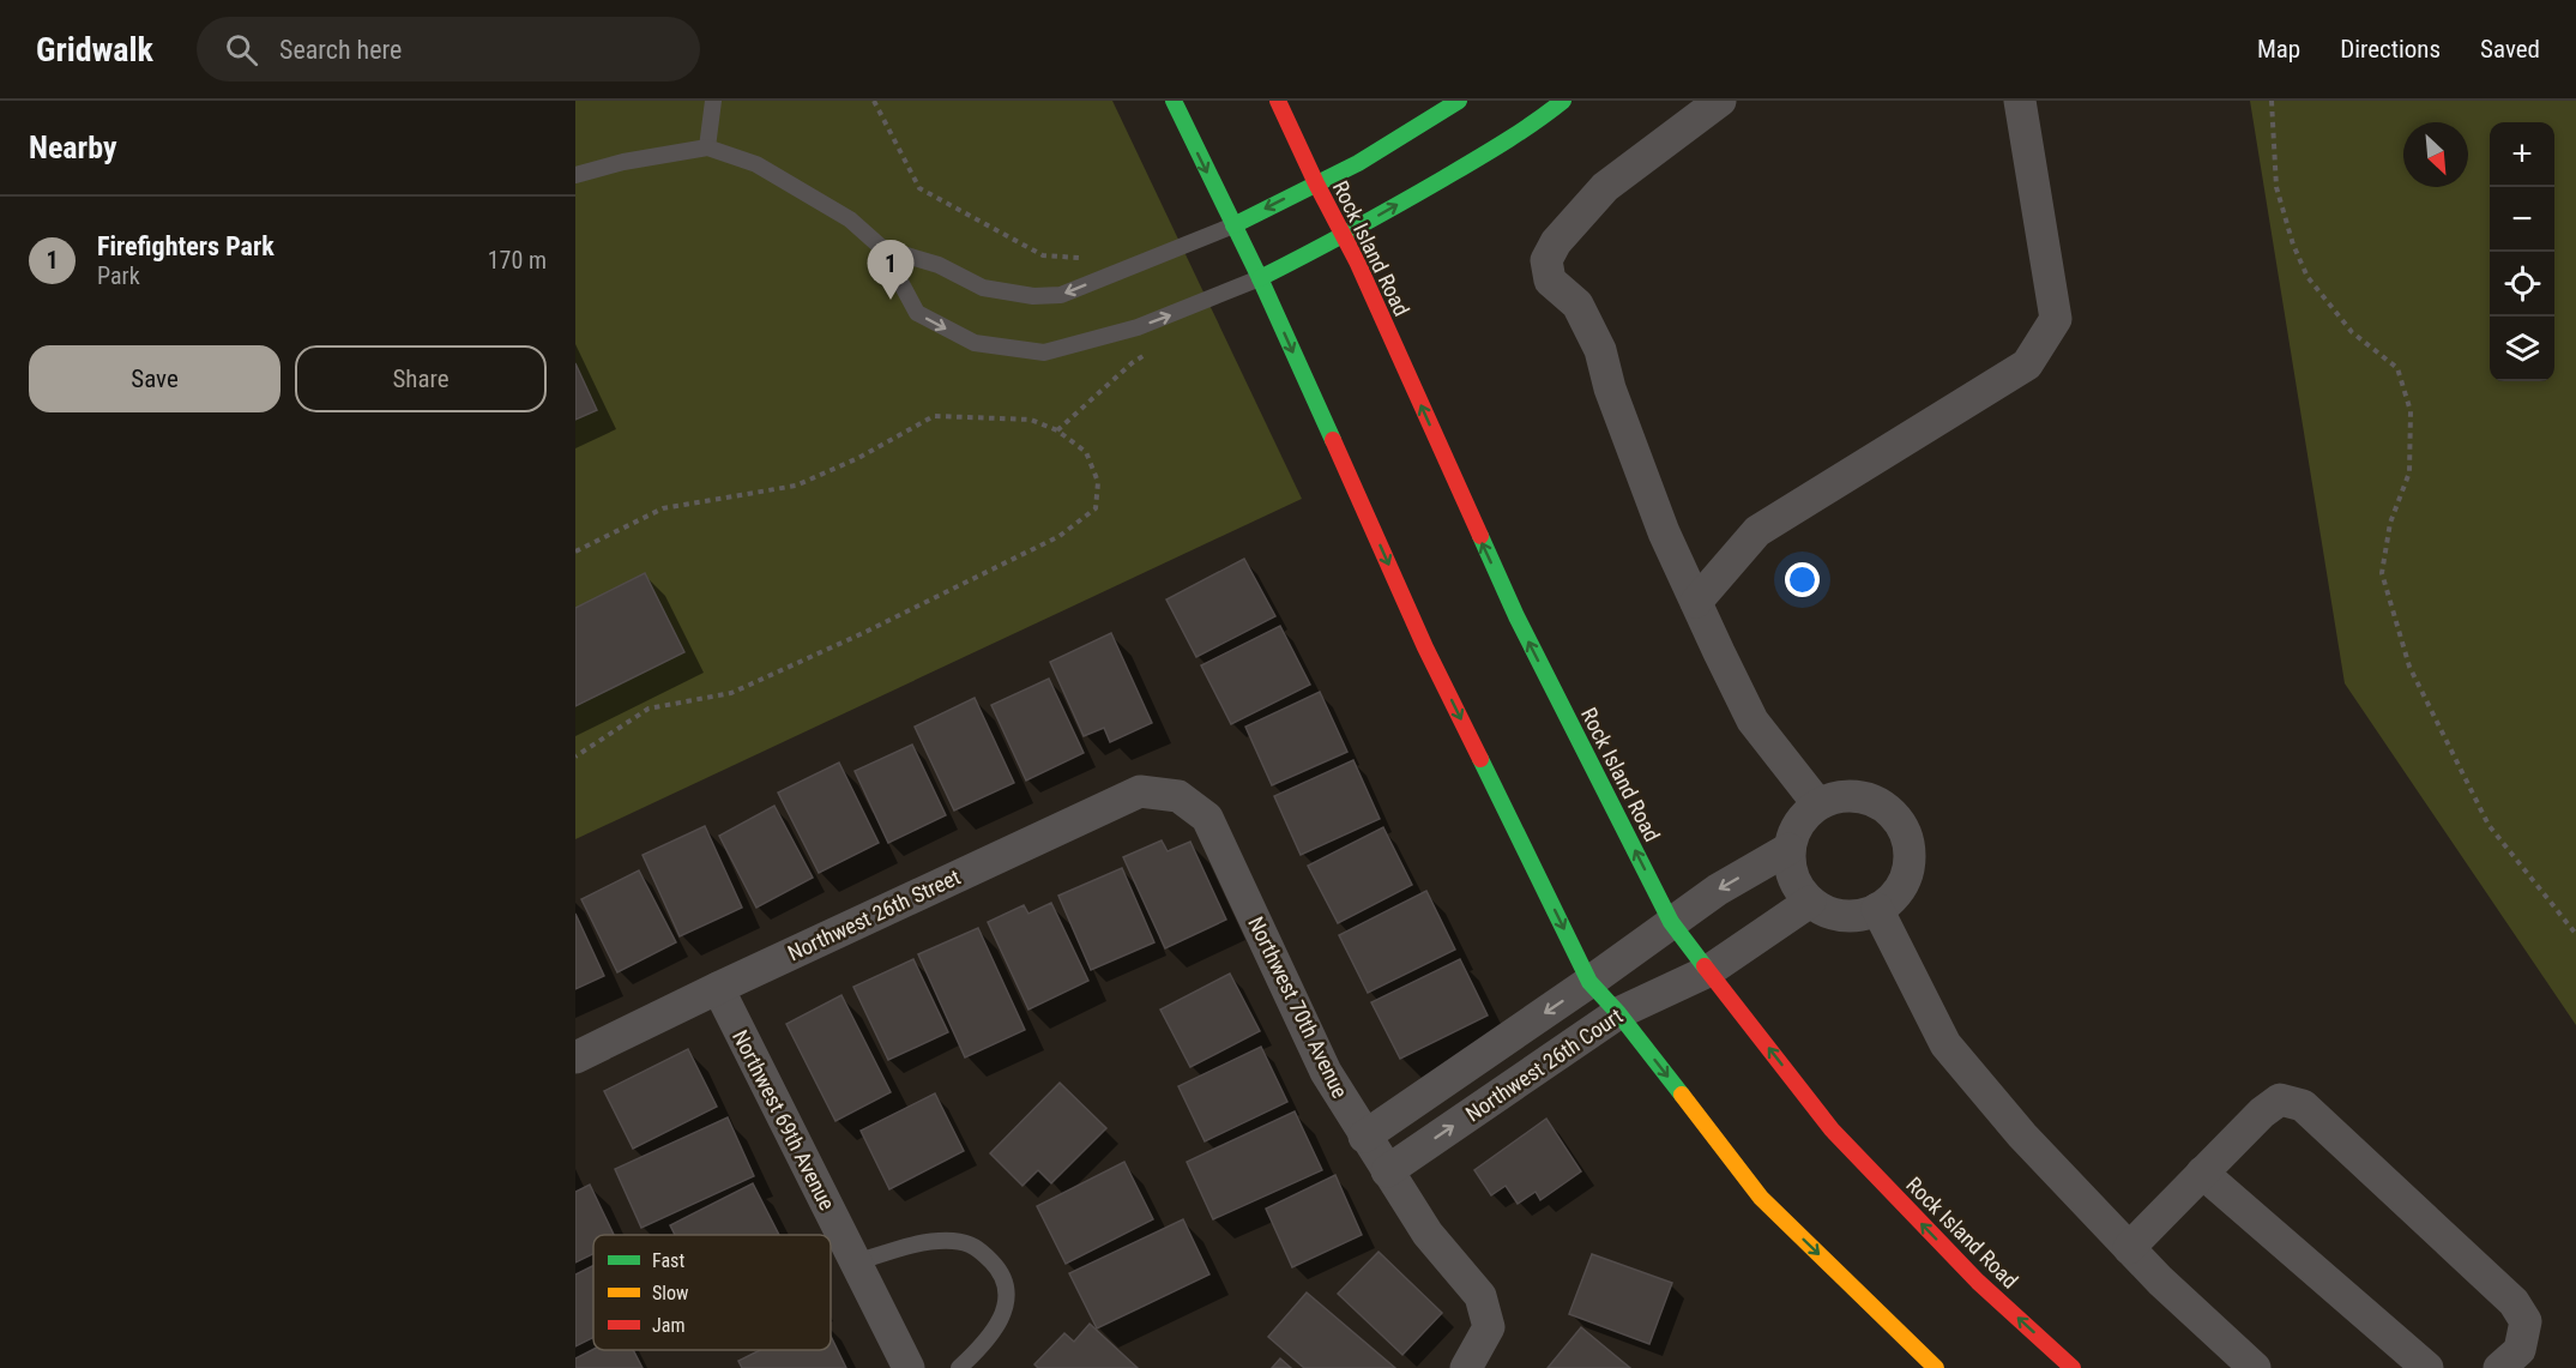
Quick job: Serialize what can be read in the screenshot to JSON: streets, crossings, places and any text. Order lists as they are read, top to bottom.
{
  "streets": {
    "main road": ["Rock Island Road"],
    "street": [
      "Northwest 26th Street",
      "Northwest 70th Avenue",
      "Northwest 26th Court",
      "Northwest 69th Avenue"
    ]
  },
  "crossings": [
    ["Rock Island Road", "Northwest 26th Court"],
    ["Northwest 26th Street", "Northwest 70th Avenue"],
    ["Northwest 26th Street", "Northwest 69th Avenue"],
    ["Northwest 70th Avenue", "Northwest 26th Court"]
  ],
  "legend": ["Fast", "Slow", "Jam"],
  "north": "bottom right",
  "page": {
    "header": "Gridwalk",
    "search": "Search here",
    "nav": ["Map", "Directions", "Saved"],
    "heading": "Nearby",
    "map_buttons": ["+", "−"],
    "list": [
      {
        "mark": "1",
        "name": "Firefighters Park",
        "note": "Park",
        "value": "170 m"
      }
    ],
    "pins": "1",
    "buttons": ["Save", "Share"]
  }
}
